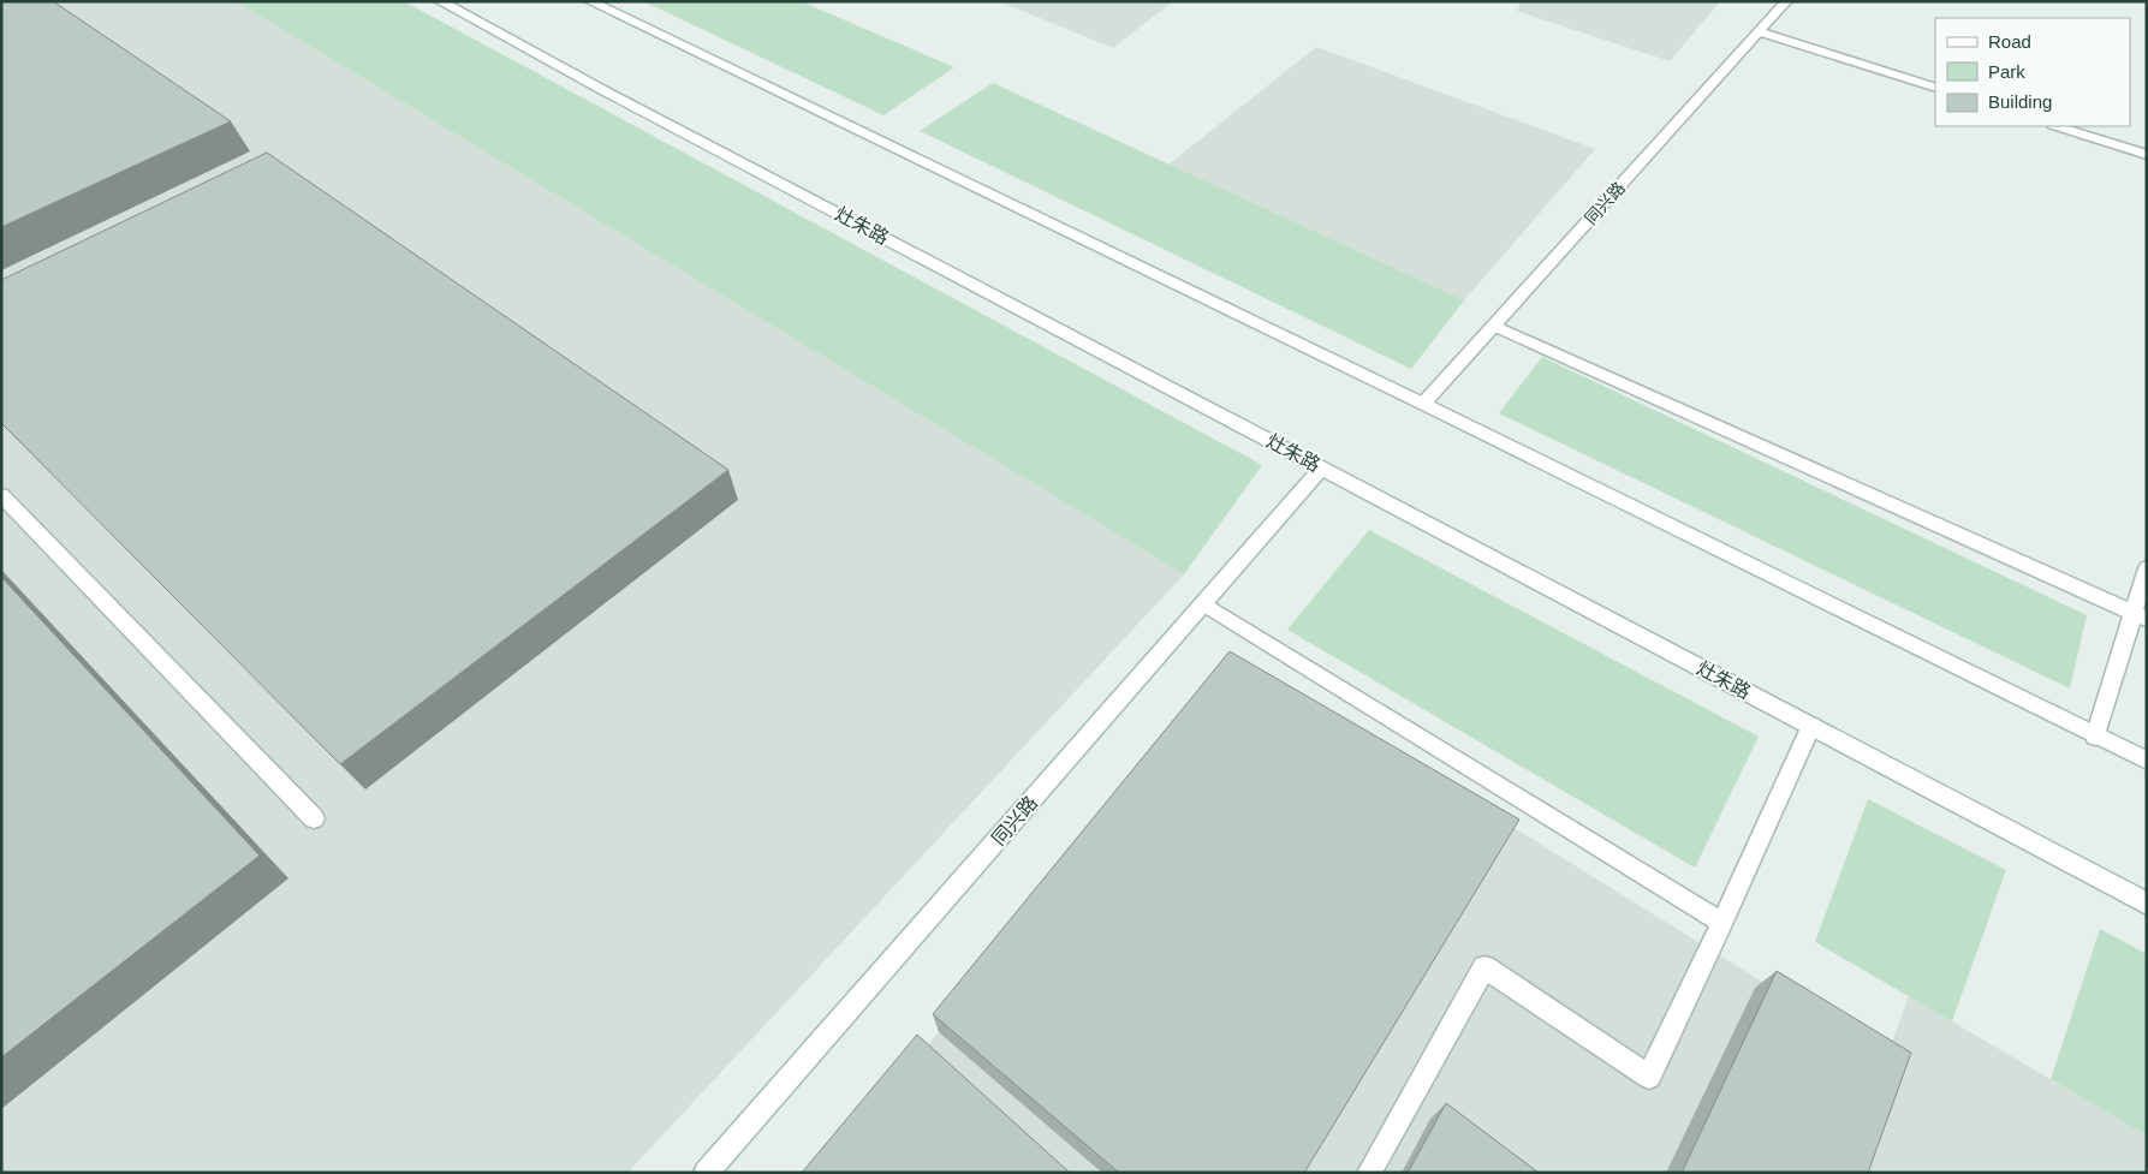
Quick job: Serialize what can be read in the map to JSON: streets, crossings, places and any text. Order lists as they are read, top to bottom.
{
  "streets": {
    "main road": ["同兴路", "灶朱路"]
  },
  "crossings": [
    ["同兴路", "灶朱路"]
  ],
  "legend": ["Road", "Park", "Building"]
}
